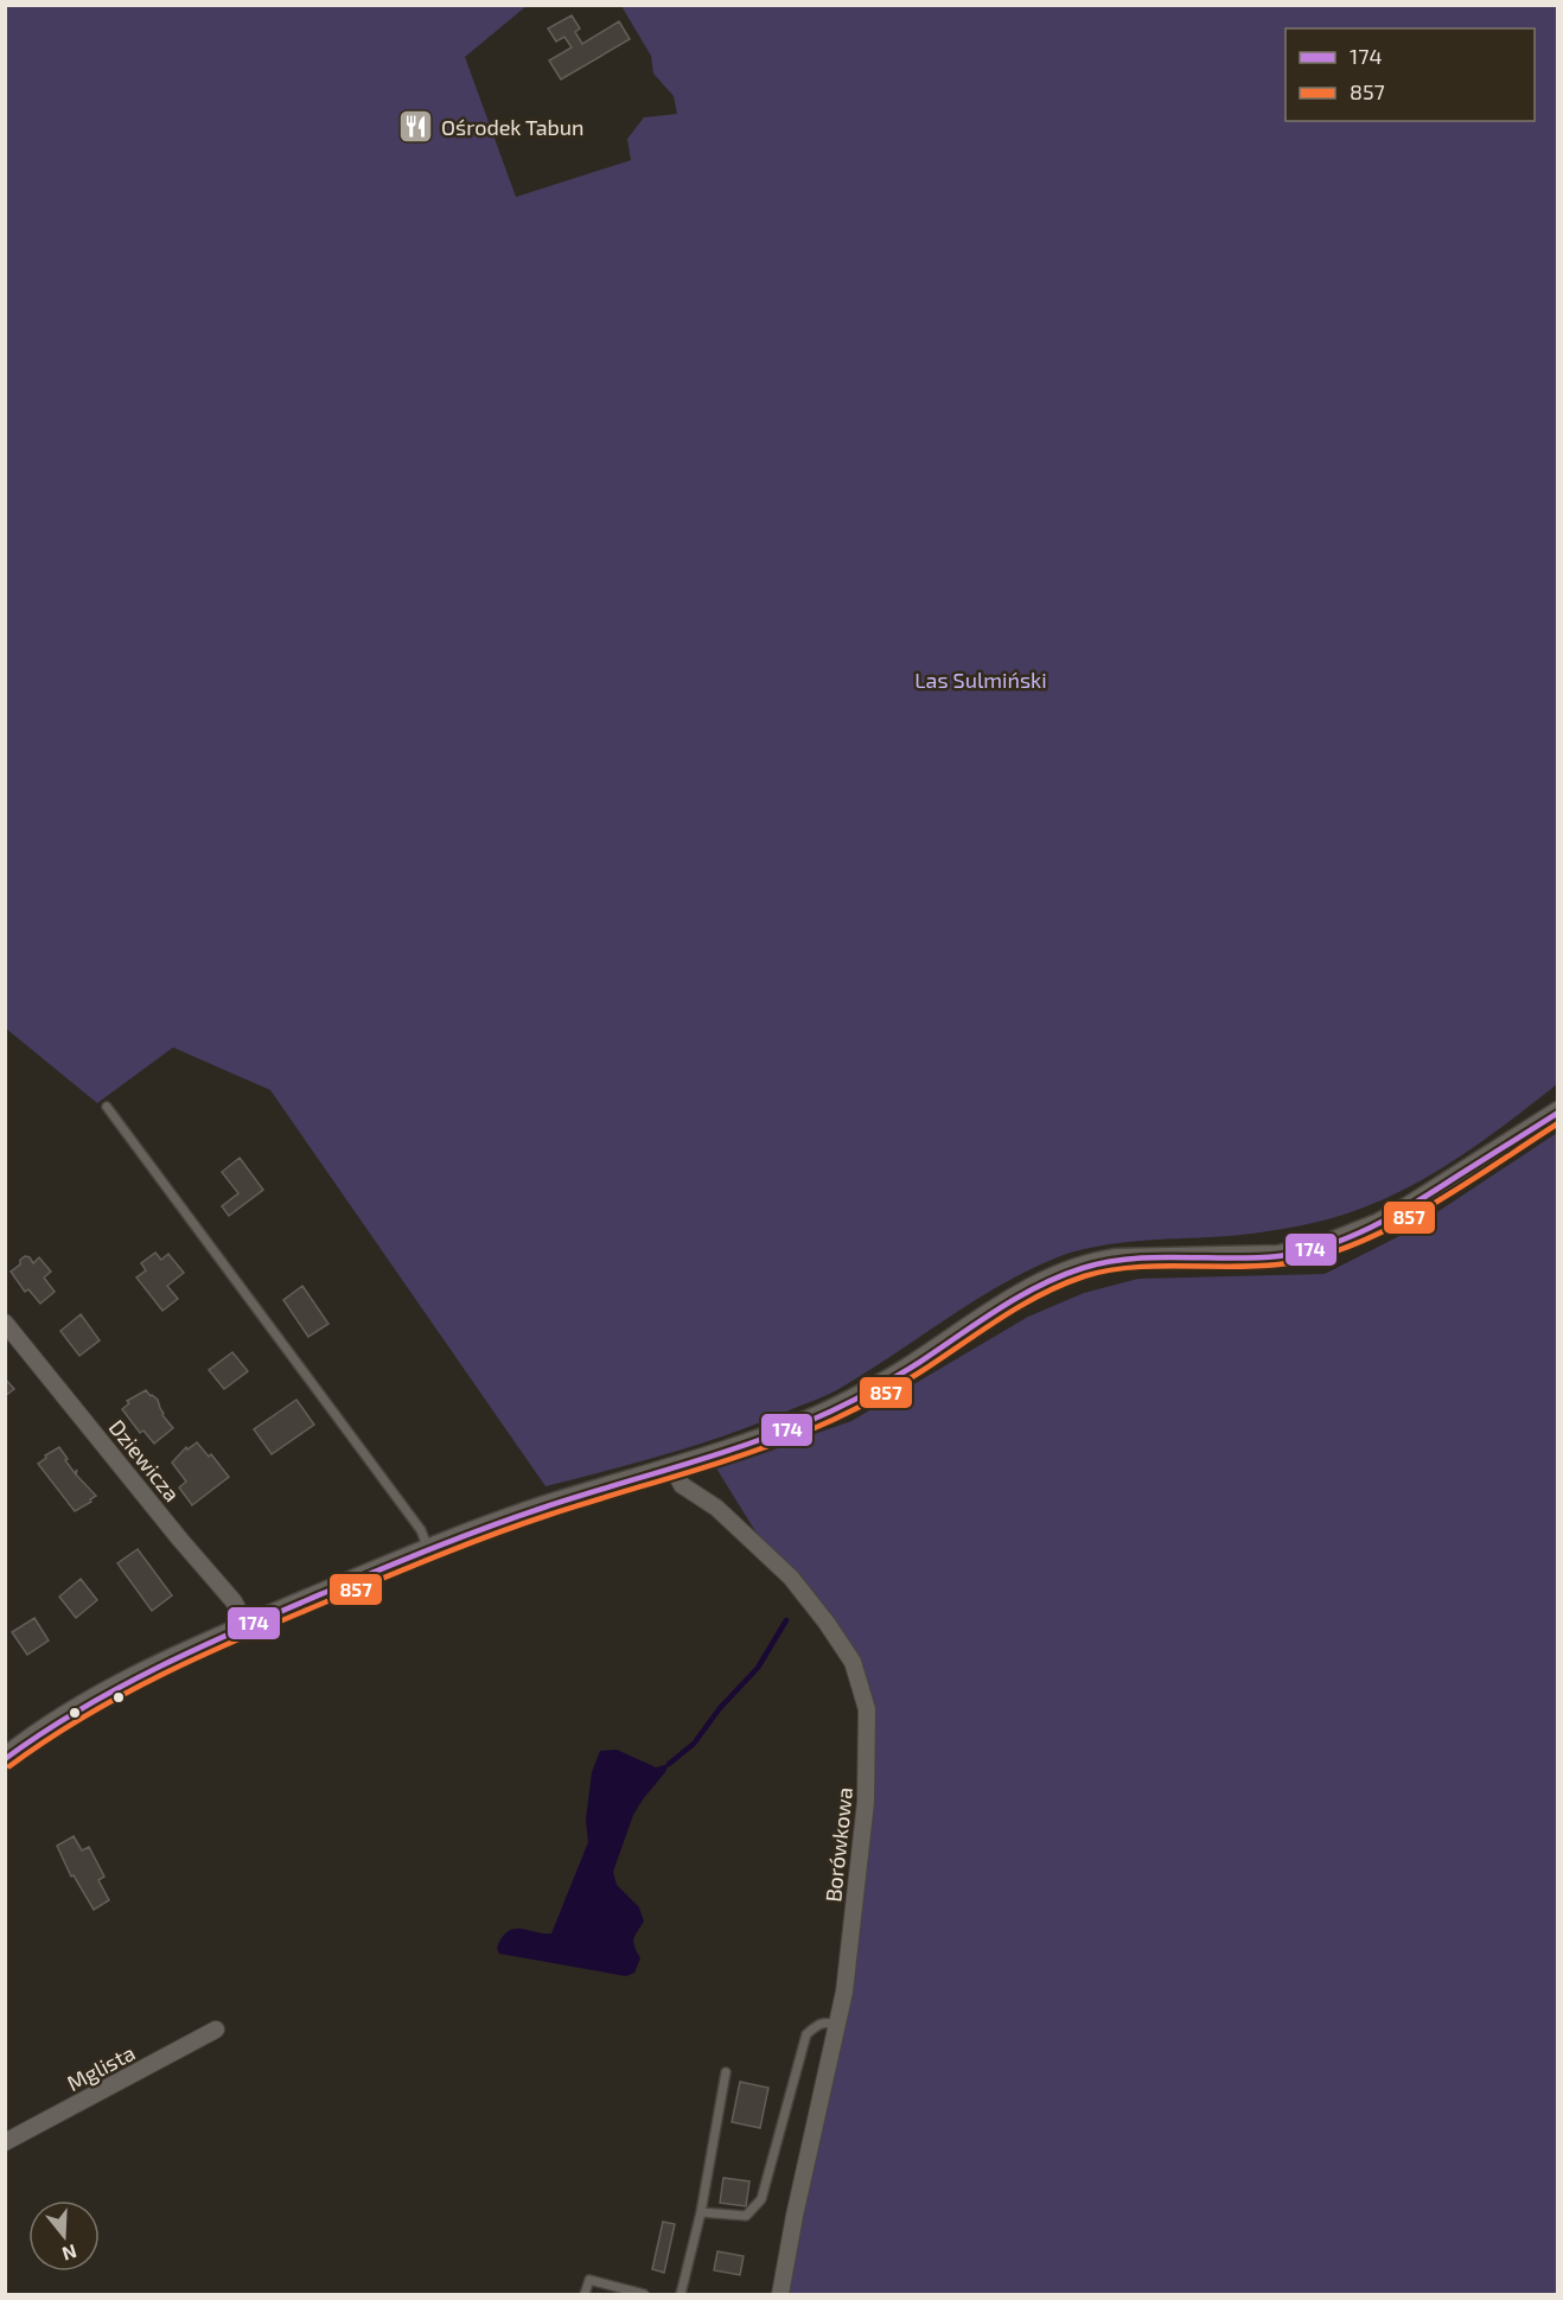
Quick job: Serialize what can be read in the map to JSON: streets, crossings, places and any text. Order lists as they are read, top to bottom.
{
  "streets": {
    "street": ["Dziewicza", "Borówkowa", "Mglista"]
  },
  "parks": ["Las Sulmiński"],
  "places": {
    "restaurant": ["Ośrodek Tabun"]
  },
  "lines": ["transit line 174", "transit line 857"],
  "legend": ["174", "857"],
  "north": "bottom"
}
